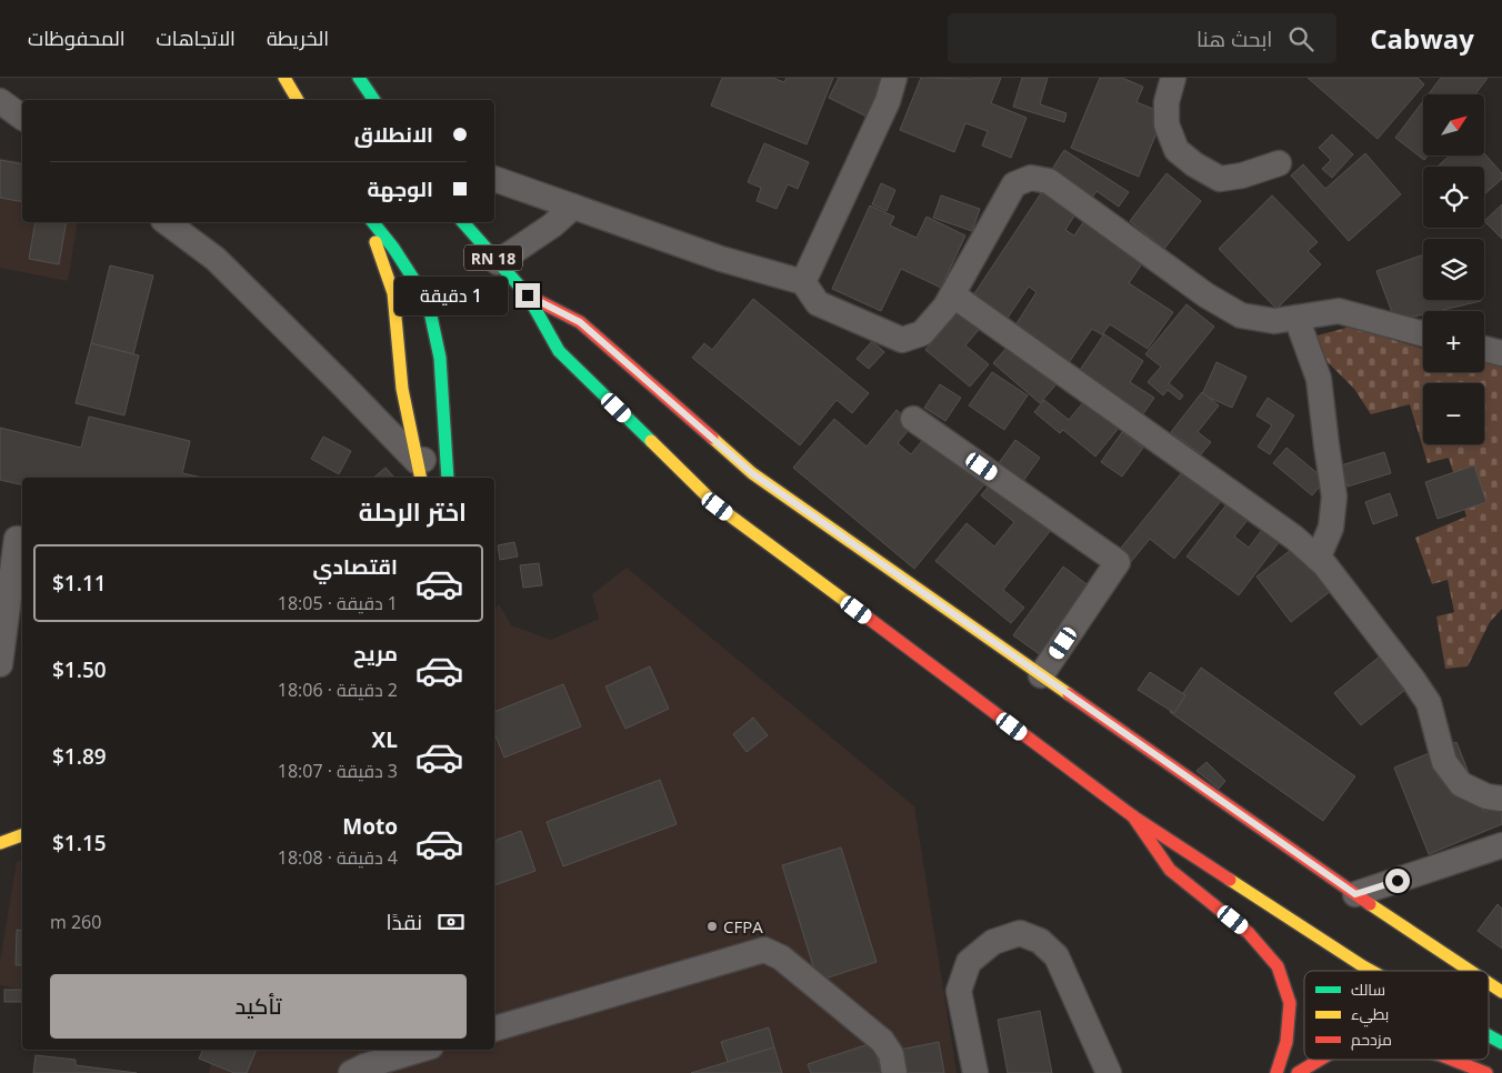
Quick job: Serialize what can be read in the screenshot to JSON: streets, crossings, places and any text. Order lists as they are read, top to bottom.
{
  "streets": {
    "main road": ["RN 18"]
  },
  "places": ["CFPA"],
  "legend": ["سالك", "بطيء", "مزدحم"],
  "north": "top right",
  "page": {
    "header": "Cabway",
    "search": "ابحث هنا",
    "nav": ["الخريطة", "الاتجاهات", "المحفوظات"],
    "map_buttons": ["+", "−"],
    "banner": ["الانطلاق", "الوجهة"],
    "bubble": "1 دقيقة",
    "heading": "اختر الرحلة",
    "list": [
      {
        "name": "اقتصادي",
        "note": "1 دقيقة · 18:05",
        "value": "$1.11"
      },
      {
        "name": "مريح",
        "note": "2 دقيقة · 18:06",
        "value": "$1.50"
      },
      {
        "name": "XL",
        "note": "3 دقيقة · 18:07",
        "value": "$1.89"
      },
      {
        "name": "Moto",
        "note": "4 دقيقة · 18:08",
        "value": "$1.15"
      }
    ],
    "pay": ["نقدًا", "260 m"],
    "buttons": "تأكيد"
  }
}
